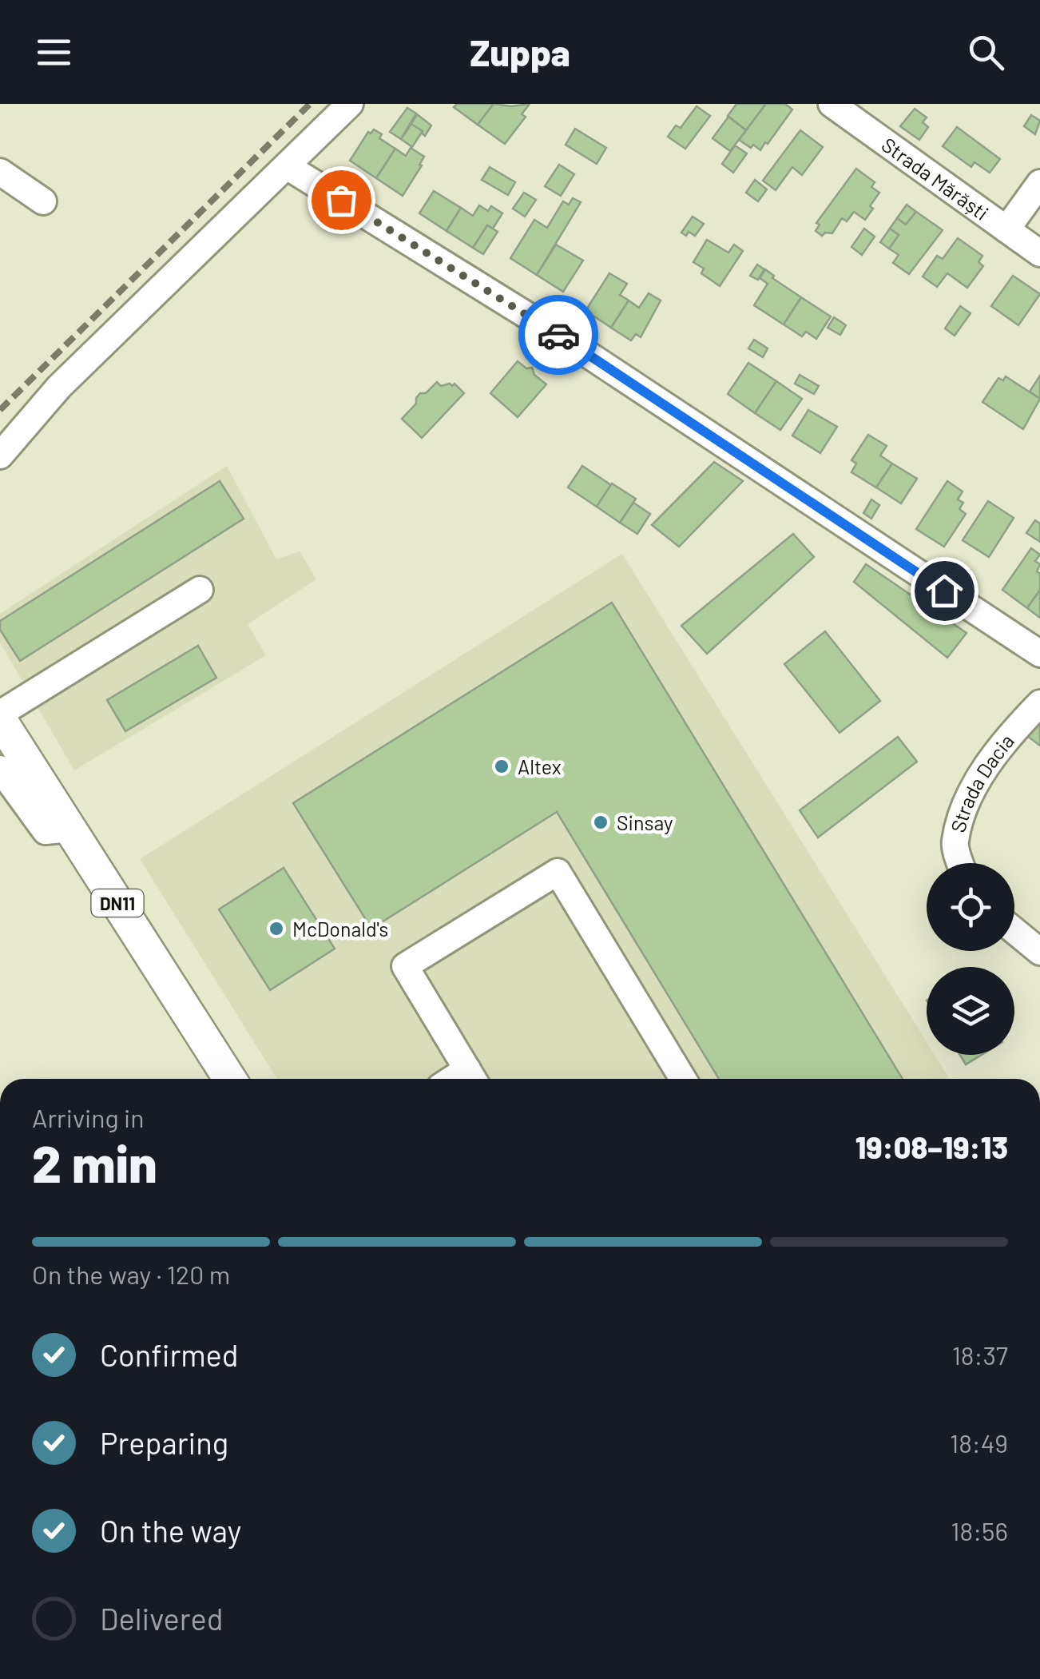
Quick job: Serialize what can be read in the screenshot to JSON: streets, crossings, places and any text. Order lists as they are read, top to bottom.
{
  "streets": {
    "main road": ["DN11"],
    "street": ["Strada Mărăști", "Strada Dacia"]
  },
  "places": ["Altex", "Sinsay", "McDonald's"],
  "page": {
    "header": "Zuppa",
    "heading": ["2 min", "Arriving in", "19:08–19:13"],
    "bar": "On the way · 120 m",
    "list": [
      ["Confirmed", "18:37"],
      ["Preparing", "18:49"],
      ["On the way", "18:56"],
      "Delivered"
    ]
  }
}
